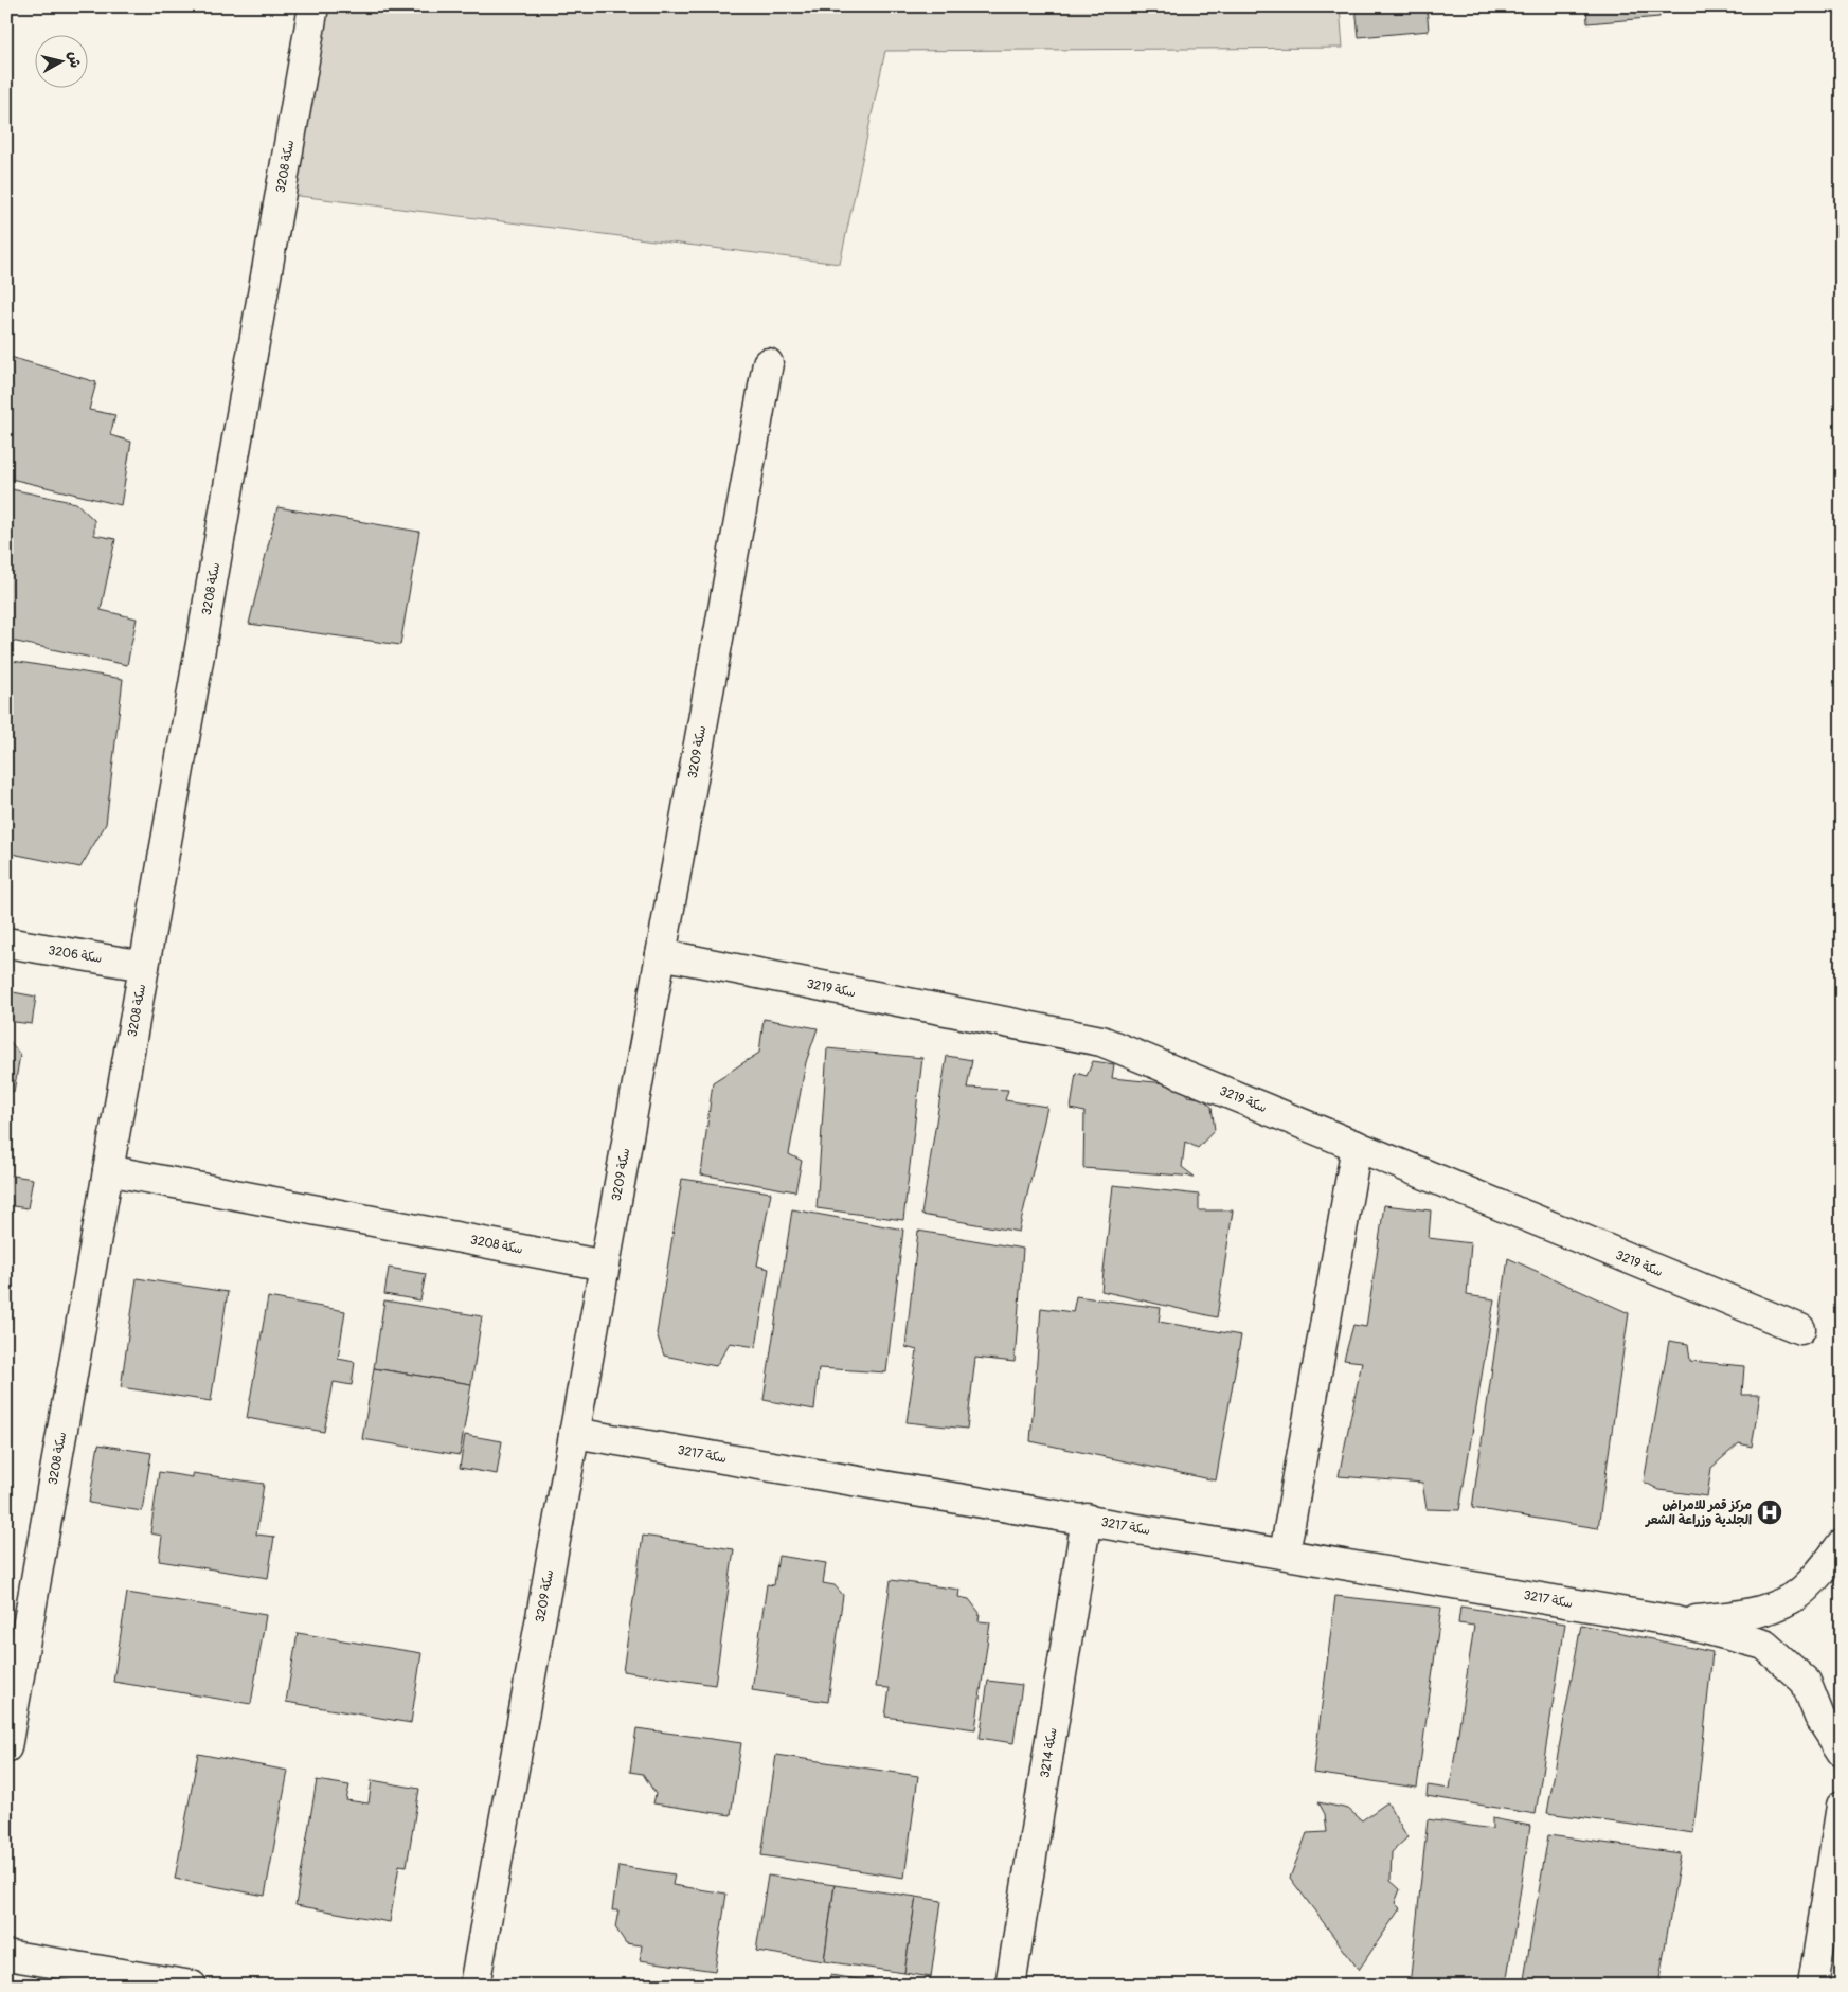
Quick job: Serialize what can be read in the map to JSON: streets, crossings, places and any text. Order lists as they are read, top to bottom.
{
  "streets": {
    "street": [
      "سكة 3208",
      "سكة 3209",
      "سكة 3206",
      "سكة 3219",
      "سكة 3217",
      "سكة 3214"
    ]
  },
  "crossings": [
    ["سكة 3208", "سكة 3209"],
    ["سكة 3208", "سكة 3206"],
    ["سكة 3209", "سكة 3219"],
    ["سكة 3209", "سكة 3217"],
    ["سكة 3217", "سكة 3214"]
  ],
  "places": {
    "hospital": ["مركز قمر للامراض الجلدية وزراعة الشعر"]
  },
  "north": "right"
}
